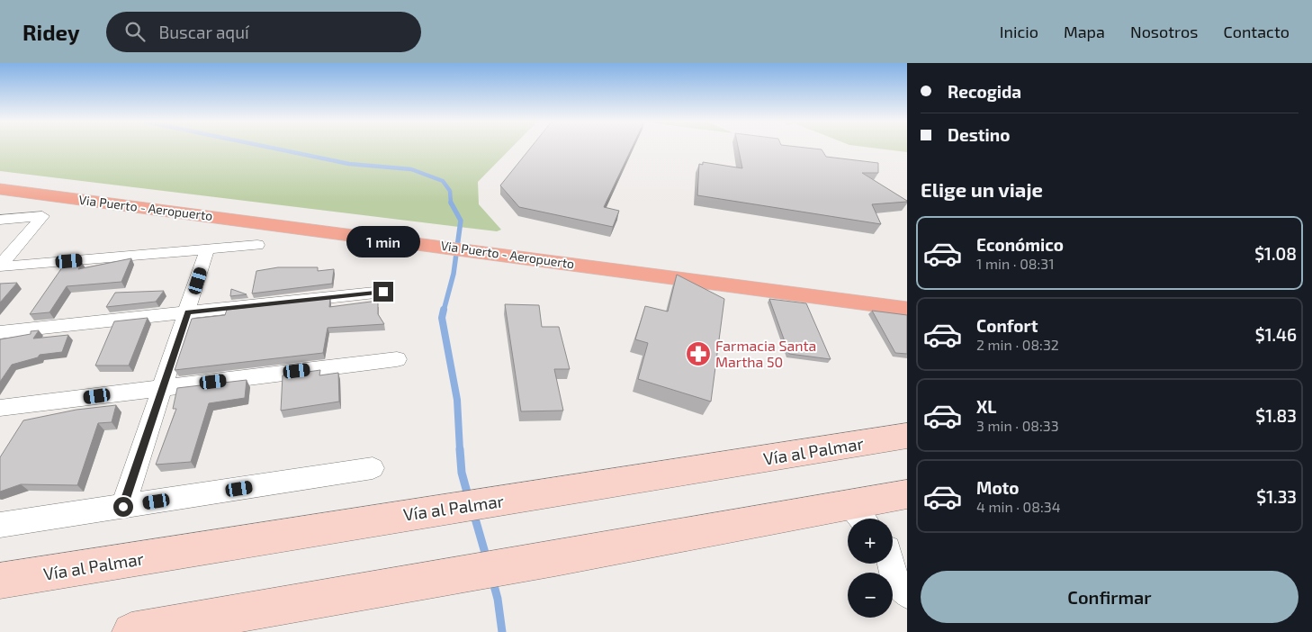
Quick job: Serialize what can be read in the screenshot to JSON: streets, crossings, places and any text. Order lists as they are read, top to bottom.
{
  "streets": {
    "main road": ["Via Puerto - Aeropuerto", "Vía al Palmar"]
  },
  "places": {
    "pharmacy": ["Farmacia Santa Martha 50"]
  },
  "page": {
    "header": "Ridey",
    "search": "Buscar aquí",
    "nav": [
      "Inicio",
      "Mapa",
      "Nosotros",
      "Contacto"
    ],
    "banner": ["Recogida", "Destino"],
    "heading": "Elige un viaje",
    "list": [
      {
        "name": "Económico",
        "note": "1 min · 08:31",
        "value": "$1.08"
      },
      {
        "name": "Confort",
        "note": "2 min · 08:32",
        "value": "$1.46"
      },
      {
        "name": "XL",
        "note": "3 min · 08:33",
        "value": "$1.83"
      },
      {
        "name": "Moto",
        "note": "4 min · 08:34",
        "value": "$1.33"
      }
    ],
    "bubble": "1 min",
    "map_buttons": ["+", "−"],
    "buttons": "Confirmar"
  }
}
